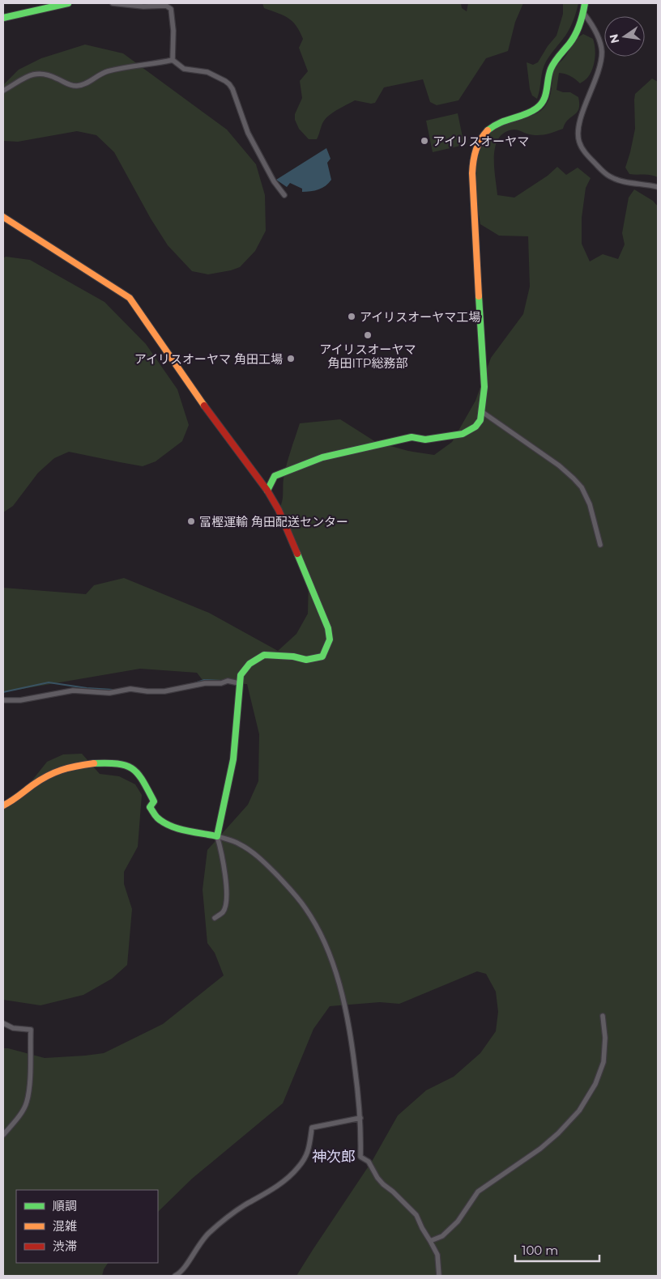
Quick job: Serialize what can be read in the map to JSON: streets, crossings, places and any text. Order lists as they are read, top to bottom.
{
  "districts": ["神次郎"],
  "places": [
    "アイリスオーヤマ",
    "アイリスオーヤマ工場",
    "アイリスオーヤマ 角田ITP総務部",
    "アイリスオーヤマ 角田工場",
    "冨樫運輸 角田配送センター"
  ],
  "legend": ["順調", "混雑", "渋滞"],
  "scale_bar": "100 m",
  "north": "left"
}
